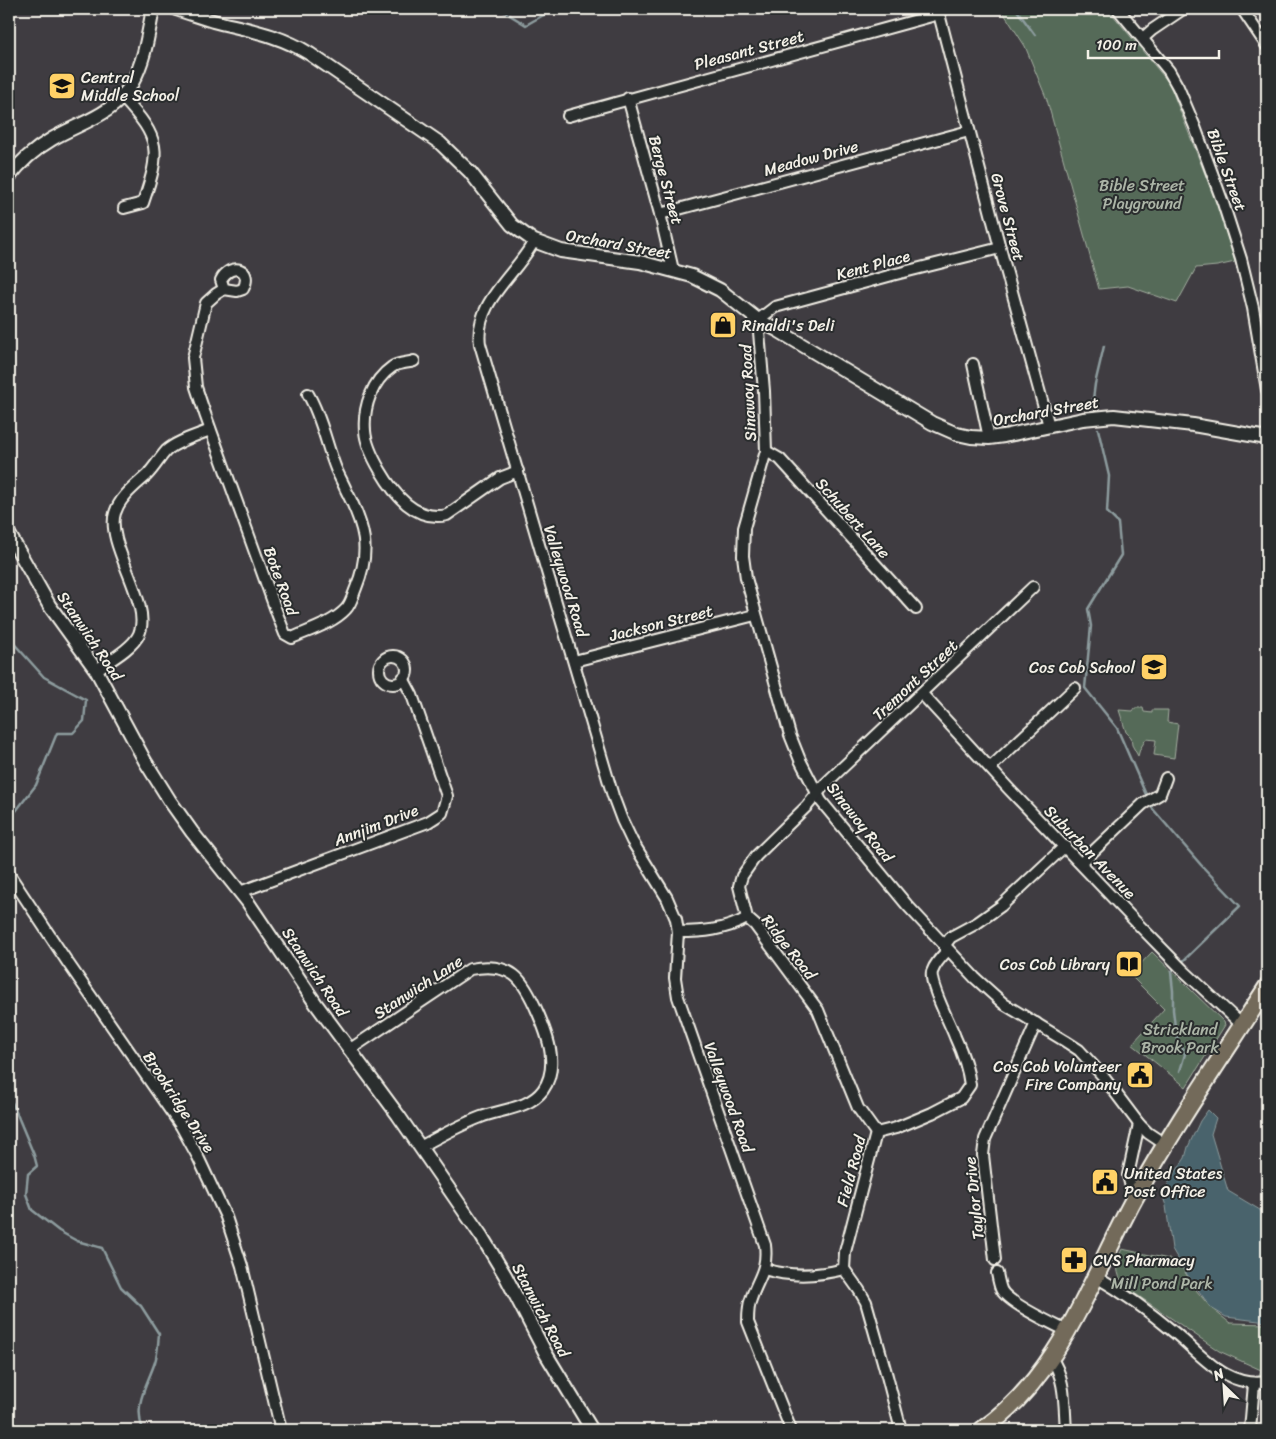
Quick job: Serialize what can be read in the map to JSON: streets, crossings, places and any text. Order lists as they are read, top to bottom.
{
  "streets": {
    "street": [
      "Pleasant Street",
      "Meadow Drive",
      "Bible Street",
      "Berge Street",
      "Grove Street",
      "Orchard Street",
      "Kent Place",
      "Sinawoy Road",
      "Schubert Lane",
      "Bote Road",
      "Valleywood Road",
      "Jackson Street",
      "Stanwich Road",
      "Tremont Street",
      "Annjim Drive",
      "Suburban Avenue",
      "Ridge Road",
      "Stanwich Lane",
      "Brookridge Drive",
      "Field Road",
      "Taylor Drive"
    ]
  },
  "crossings": [
    ["Pleasant Street", "Berge Street"],
    ["Pleasant Street", "Grove Street"],
    ["Meadow Drive", "Berge Street"],
    ["Meadow Drive", "Grove Street"],
    ["Berge Street", "Orchard Street"],
    ["Grove Street", "Orchard Street"],
    ["Grove Street", "Kent Place"],
    ["Orchard Street", "Kent Place"],
    ["Orchard Street", "Sinawoy Road"],
    ["Orchard Street", "Valleywood Road"],
    ["Kent Place", "Sinawoy Road"],
    ["Sinawoy Road", "Schubert Lane"],
    ["Sinawoy Road", "Jackson Street"],
    ["Sinawoy Road", "Tremont Street"],
    ["Sinawoy Road", "Ridge Road"],
    ["Sinawoy Road", "Field Road"],
    ["Sinawoy Road", "Taylor Drive"],
    ["Valleywood Road", "Jackson Street"],
    ["Stanwich Road", "Annjim Drive"],
    ["Stanwich Road", "Stanwich Lane"],
    ["Tremont Street", "Suburban Avenue"],
    ["Tremont Street", "Ridge Road"],
    ["Ridge Road", "Field Road"]
  ],
  "parks": ["Bible Street Playground", "Strickland Brook Park", "Mill Pond Park"],
  "places": {
    "school or university": ["Central Middle School", "Cos Cob School"],
    "shop": ["Rinaldi's Deli"],
    "library": ["Cos Cob Library"],
    "public building": ["Cos Cob Volunteer Fire Company", "United States Post Office"],
    "pharmacy": ["CVS Pharmacy"]
  },
  "scale_bar": "100 m",
  "north": "top left"
}
